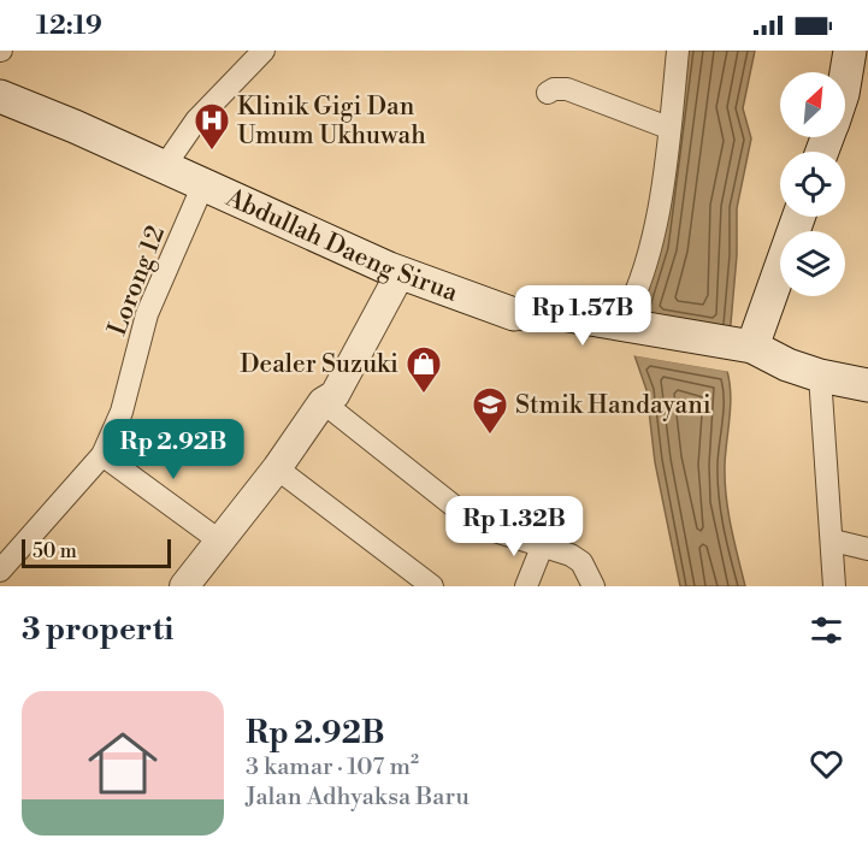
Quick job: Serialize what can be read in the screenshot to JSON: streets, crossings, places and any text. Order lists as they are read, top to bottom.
{
  "streets": {
    "main road": ["Abdullah Daeng Sirua"],
    "street": ["Lorong 12"]
  },
  "crossings": [
    ["Abdullah Daeng Sirua", "Lorong 12"]
  ],
  "places": {
    "hospital": ["Klinik Gigi Dan Umum Ukhuwah"],
    "shop": ["Dealer Suzuki"],
    "school or university": ["Stmik Handayani"]
  },
  "scale_bar": "50 m",
  "north": "top right",
  "page": {
    "status": "12:19",
    "price": ["Rp 1.57B", "Rp 2.92B", "Rp 1.32B"],
    "scale": "50 m",
    "heading": "3 properti",
    "list": [
      {
        "name": "Rp 2.92B",
        "note": "3 kamar · 107 m² · Jalan Adhyaksa Baru"
      }
    ]
  }
}
